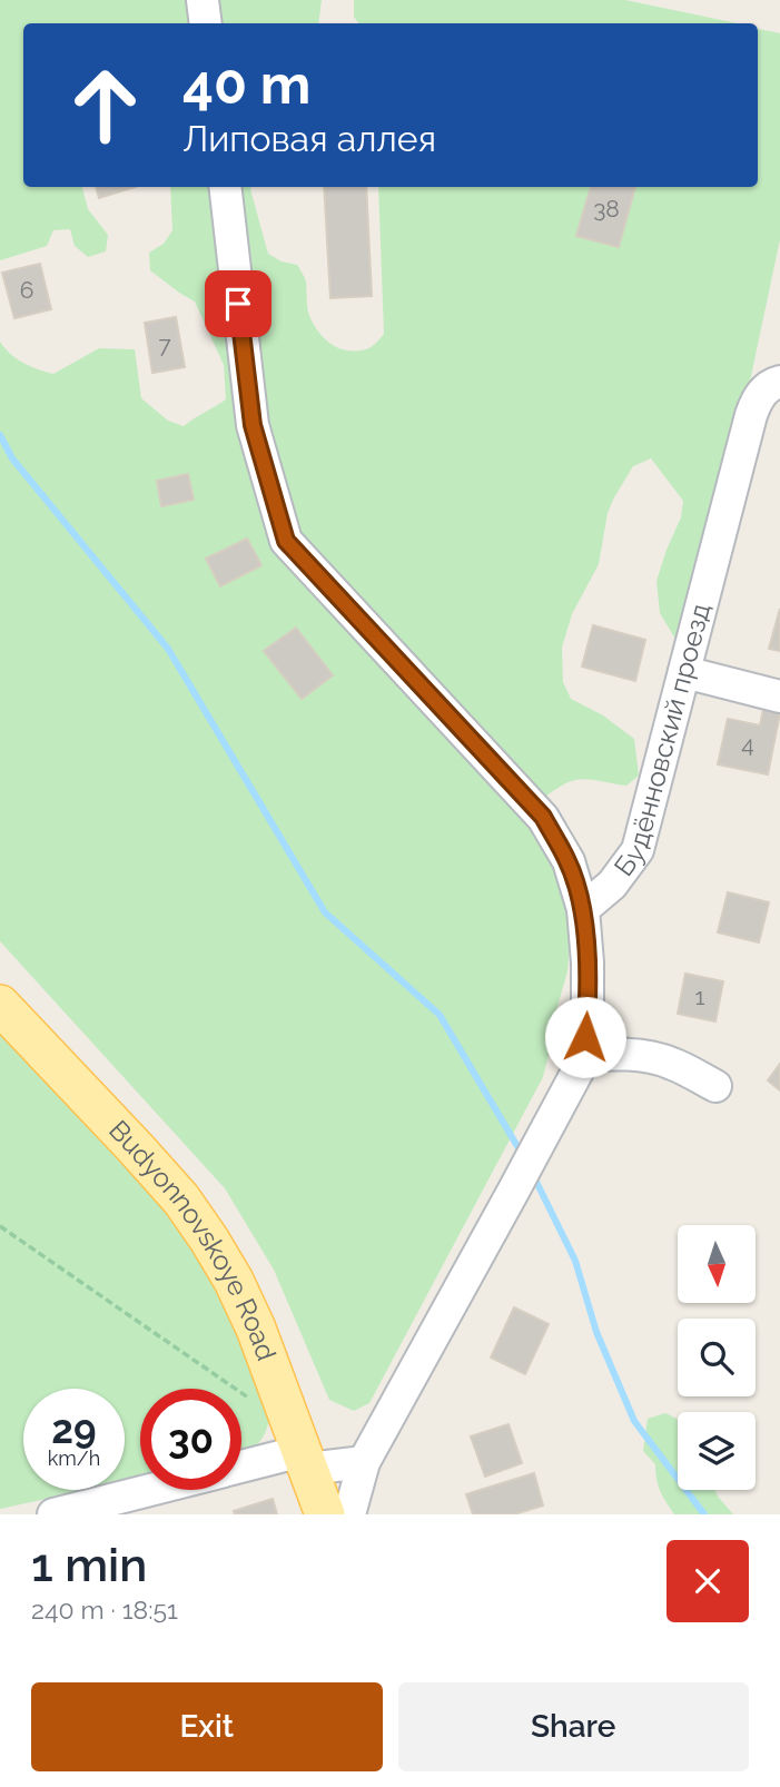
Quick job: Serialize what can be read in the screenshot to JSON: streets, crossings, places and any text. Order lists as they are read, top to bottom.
{
  "streets": {
    "main road": ["Budyonnovskoye Road"],
    "street": ["Будённовский проезд"]
  },
  "house_numbers": [
    "38",
    "6",
    "7",
    "4",
    "1"
  ],
  "north": "bottom",
  "page": {
    "turn": ["40 m", "Липовая аллея"],
    "speed": "29 km/h",
    "limit": "30",
    "heading": ["1 min", "240 m · 18:51"],
    "buttons": ["Exit", "Share"]
  }
}
